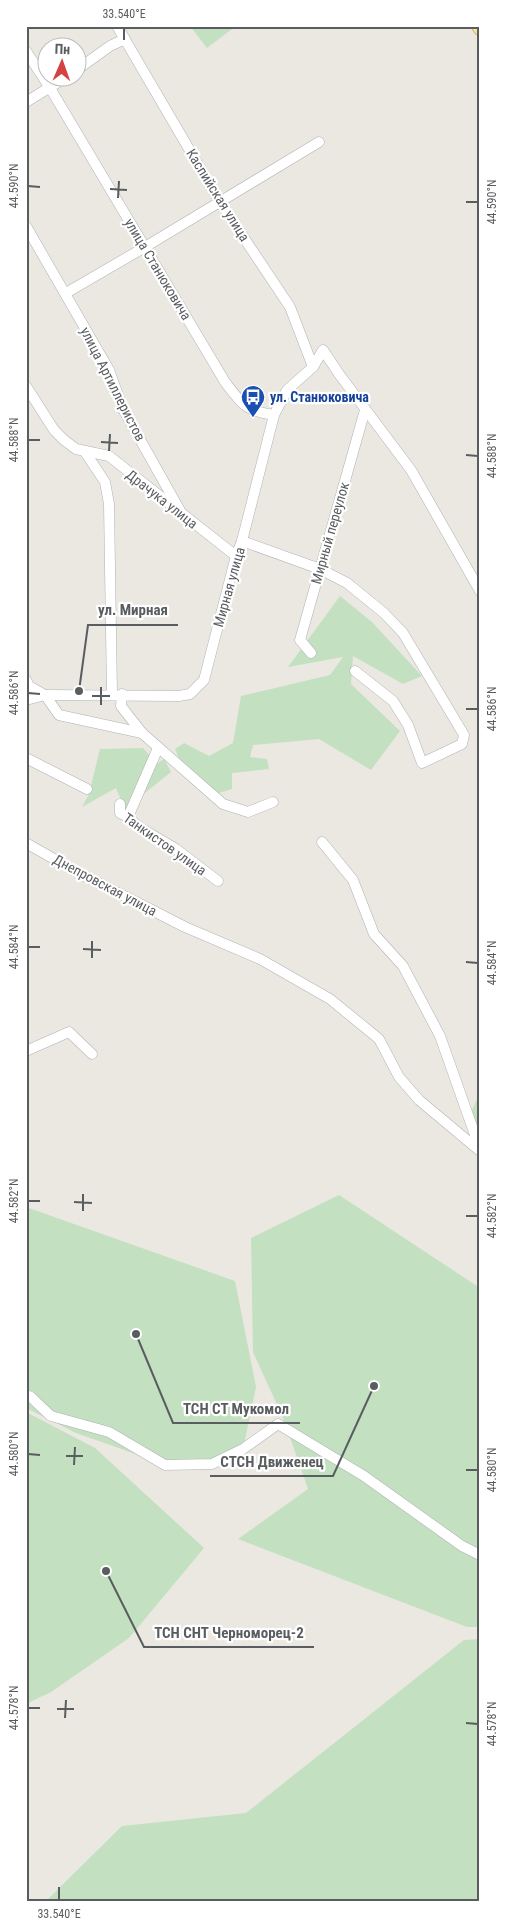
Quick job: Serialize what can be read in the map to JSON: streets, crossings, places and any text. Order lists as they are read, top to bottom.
{
  "streets": {
    "street": [
      "Каспийская улица",
      "улица Станюковича",
      "улица Артиллеристов",
      "Драчука улица",
      "Мирный переулок",
      "Мирная улица",
      "Танкистов улица",
      "Днепровская улица"
    ]
  },
  "crossings": [
    ["Каспийская улица", "Мирная улица"],
    ["улица Станюковича", "Мирная улица"],
    ["улица Артиллеристов", "Драчука улица"],
    ["Драчука улица", "Мирная улица"],
    ["Мирный переулок", "Мирная улица"]
  ],
  "places": {
    "bus stop": ["ул. Станюковича"],
    "other": [
      "ул. Мирная",
      "ТСН СТ Мукомол",
      "СТСН Движенец",
      "ТСН СНТ Черноморец-2"
    ]
  },
  "north": "top",
  "coordinates": [
    "33.540°E",
    "44.590°N",
    "44.588°N",
    "44.586°N",
    "44.584°N",
    "44.582°N",
    "44.580°N",
    "44.578°N"
  ]
}
